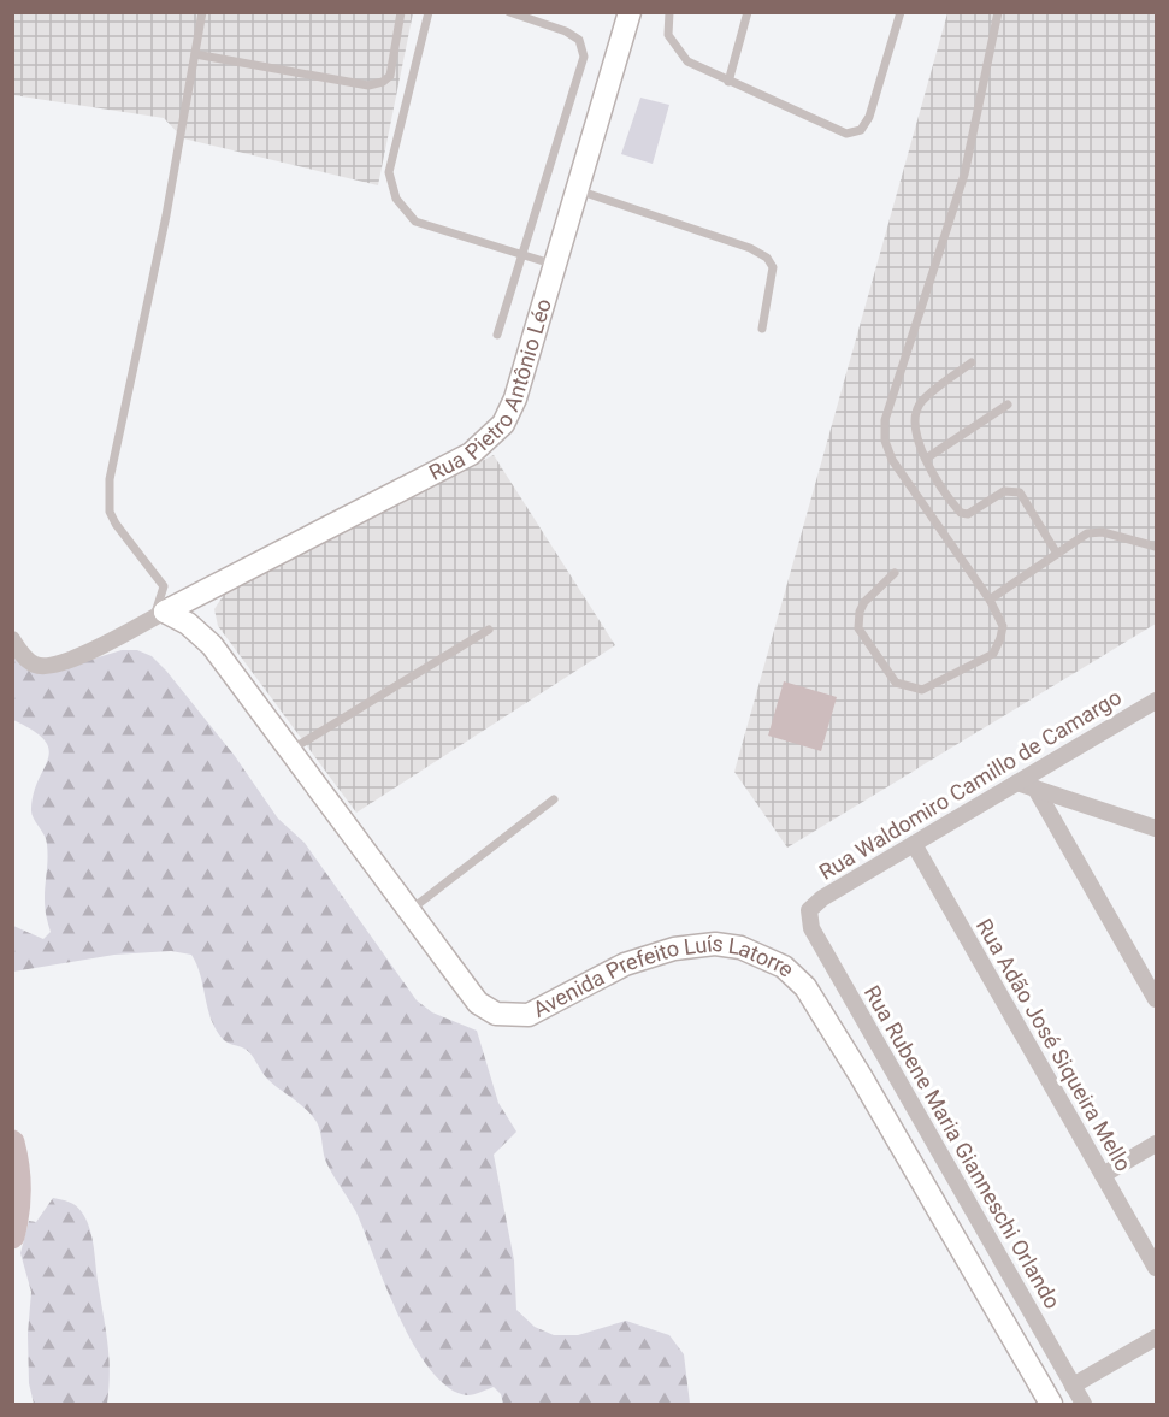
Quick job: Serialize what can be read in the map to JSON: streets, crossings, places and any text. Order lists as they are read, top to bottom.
{
  "streets": {
    "main road": ["Rua Pietro Antônio Léo", "Avenida Prefeito Luís Latorre"],
    "street": ["Rua Waldomiro Camillo de Camargo", "Rua Adão José Siqueira Mello", "Rua Rubene Maria Gianneschi Orlando"]
  },
  "crossings": [
    ["Rua Pietro Antônio Léo", "Avenida Prefeito Luís Latorre"],
    ["Rua Waldomiro Camillo de Camargo", "Rua Adão José Siqueira Mello"],
    ["Rua Waldomiro Camillo de Camargo", "Rua Rubene Maria Gianneschi Orlando"]
  ]
}
